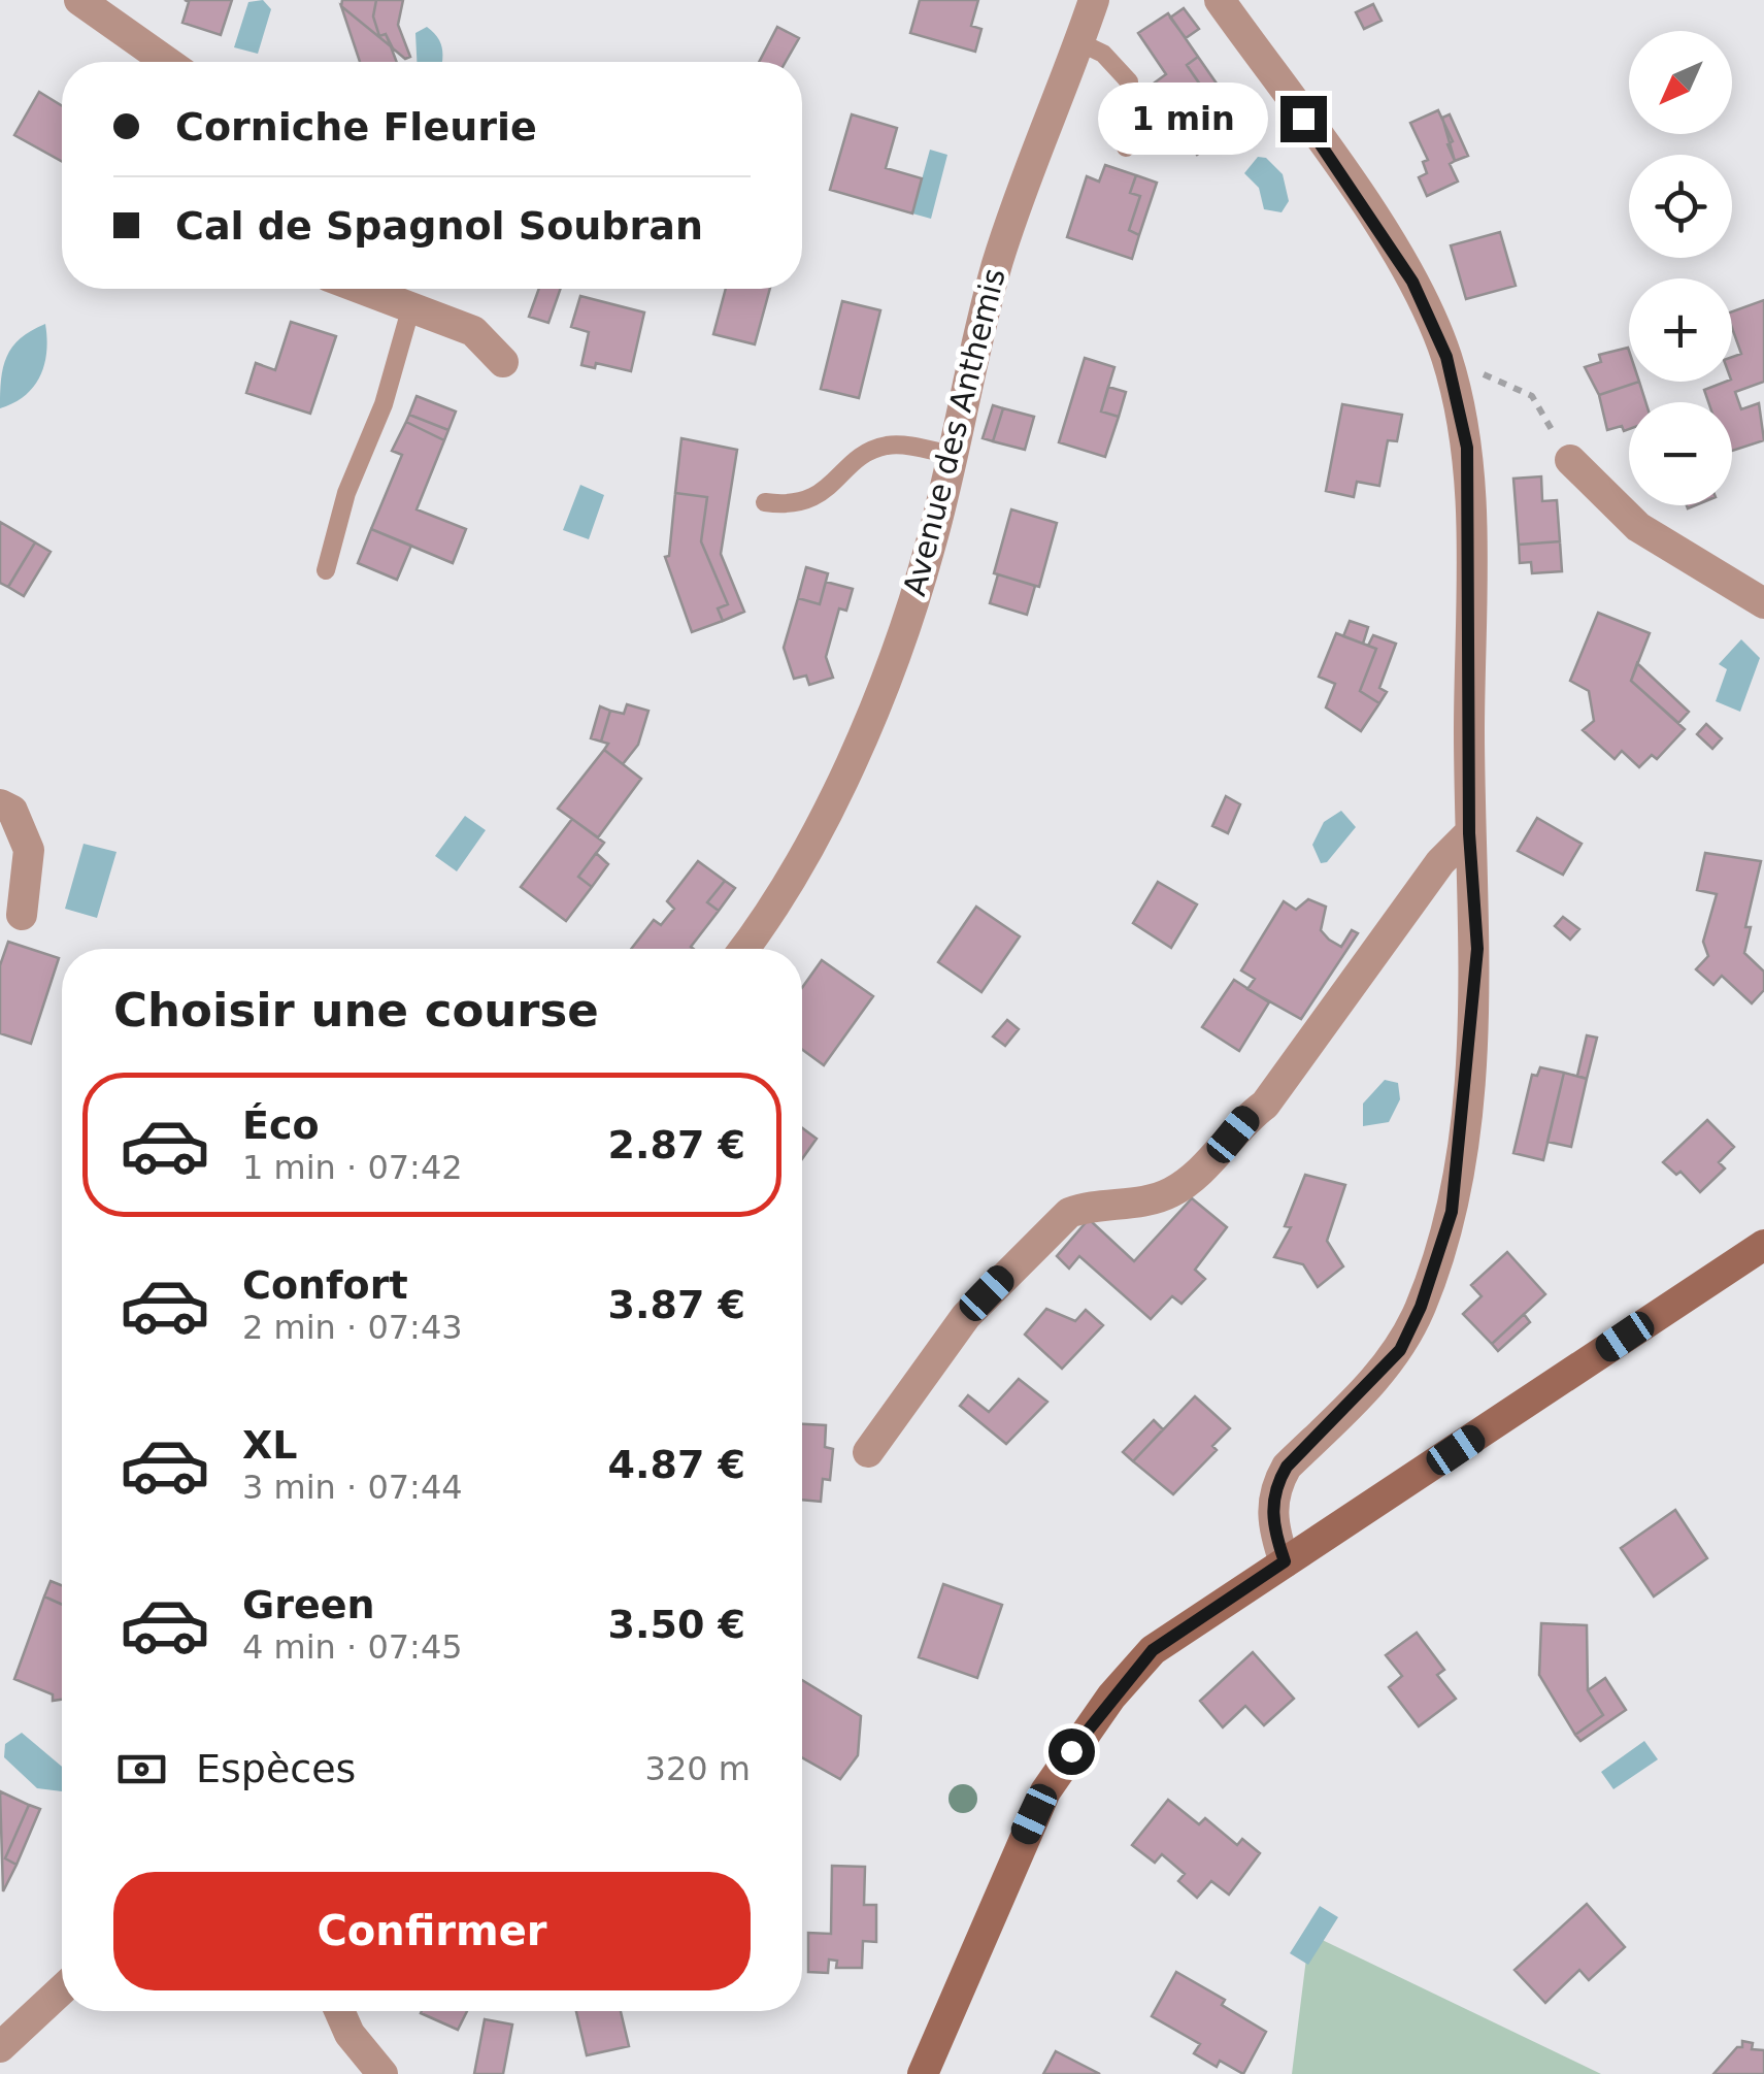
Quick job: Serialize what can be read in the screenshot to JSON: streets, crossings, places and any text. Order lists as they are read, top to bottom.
{
  "streets": {
    "street": ["Avenue des Anthemis"]
  },
  "north": "bottom left",
  "page": {
    "map_buttons": ["+", "−"],
    "banner": ["Corniche Fleurie", "Cal de Spagnol Soubran"],
    "bubble": "1 min",
    "heading": "Choisir une course",
    "list": [
      {
        "name": "Éco",
        "note": "1 min · 07:42",
        "value": "2.87 €"
      },
      {
        "name": "Confort",
        "note": "2 min · 07:43",
        "value": "3.87 €"
      },
      {
        "name": "XL",
        "note": "3 min · 07:44",
        "value": "4.87 €"
      },
      {
        "name": "Green",
        "note": "4 min · 07:45",
        "value": "3.50 €"
      }
    ],
    "pay": ["Espèces", "320 m"],
    "buttons": "Confirmer"
  }
}
